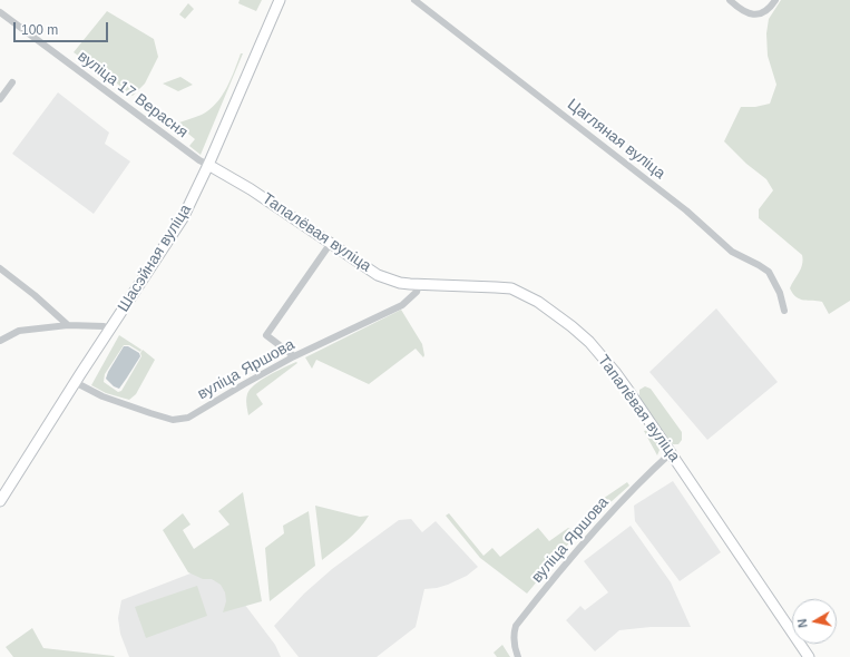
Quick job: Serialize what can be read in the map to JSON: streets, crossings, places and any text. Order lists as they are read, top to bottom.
{
  "streets": {
    "main road": ["Тапалёвая вуліца", "Шасэйная вуліца"],
    "street": ["вуліца 17 Верасня", "Цагляная вуліца", "вуліца Яршова"]
  },
  "crossings": [
    ["вуліца 17 Верасня", "Тапалёвая вуліца"],
    ["вуліца 17 Верасня", "Шасэйная вуліца"],
    ["Тапалёвая вуліца", "Шасэйная вуліца"],
    ["Тапалёвая вуліца", "вуліца Яршова"],
    ["Шасэйная вуліца", "вуліца Яршова"]
  ],
  "scale_bar": "100 m",
  "north": "left"
}
